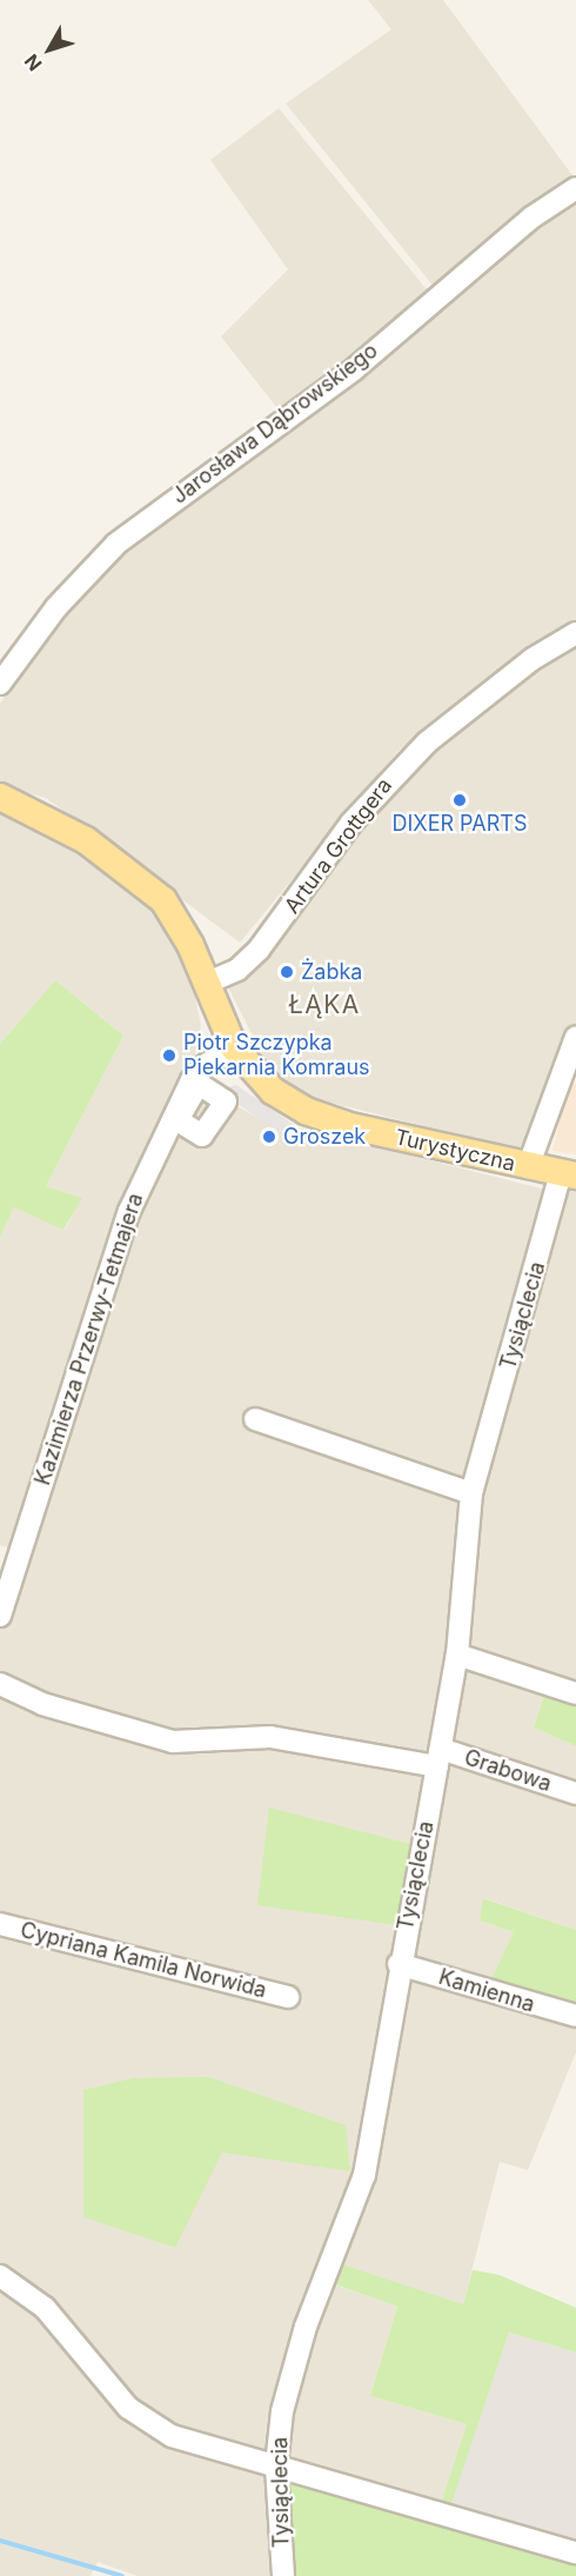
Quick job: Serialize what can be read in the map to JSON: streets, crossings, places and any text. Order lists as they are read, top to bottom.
{
  "streets": {
    "main road": ["Turystyczna"],
    "street": [
      "Jarosława Dąbrowskiego",
      "Artura Grottgera",
      "Tysiąclecia",
      "Kazimierza Przerwy-Tetmajera",
      "Grabowa",
      "Cypriana Kamila Norwida",
      "Kamienna"
    ]
  },
  "crossings": [
    ["Artura Grottgera", "Turystyczna"],
    ["Turystyczna", "Tysiąclecia"],
    ["Turystyczna", "Kazimierza Przerwy-Tetmajera"],
    ["Tysiąclecia", "Grabowa"],
    ["Tysiąclecia", "Kamienna"]
  ],
  "districts": ["ŁĄKA"],
  "places": [
    "DIXER PARTS",
    "Żabka",
    "Piotr Szczypka Piekarnia Komraus",
    "Groszek"
  ],
  "north": "bottom left"
}
